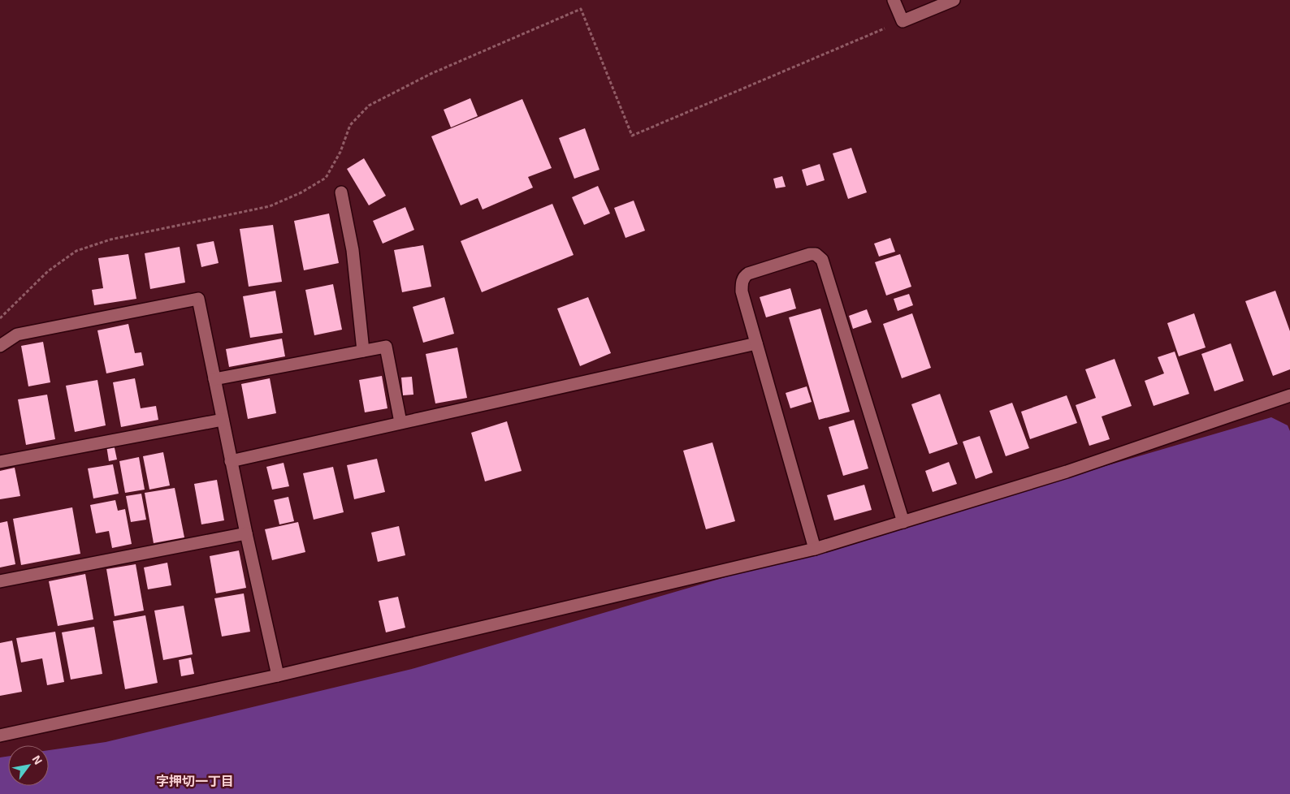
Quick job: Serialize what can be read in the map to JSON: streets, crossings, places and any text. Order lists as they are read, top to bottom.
{
  "districts": ["字押切一丁目"],
  "north": "top right"
}
